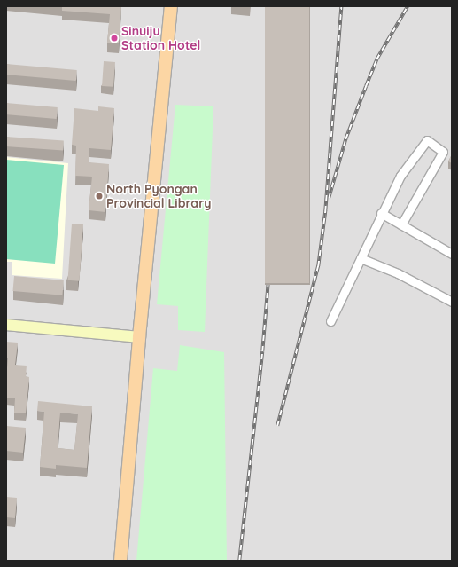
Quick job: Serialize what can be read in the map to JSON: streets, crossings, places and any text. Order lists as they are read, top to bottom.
{
  "places": ["Sinuiju Station Hotel", "North Pyongan Provincial Library"]
}
